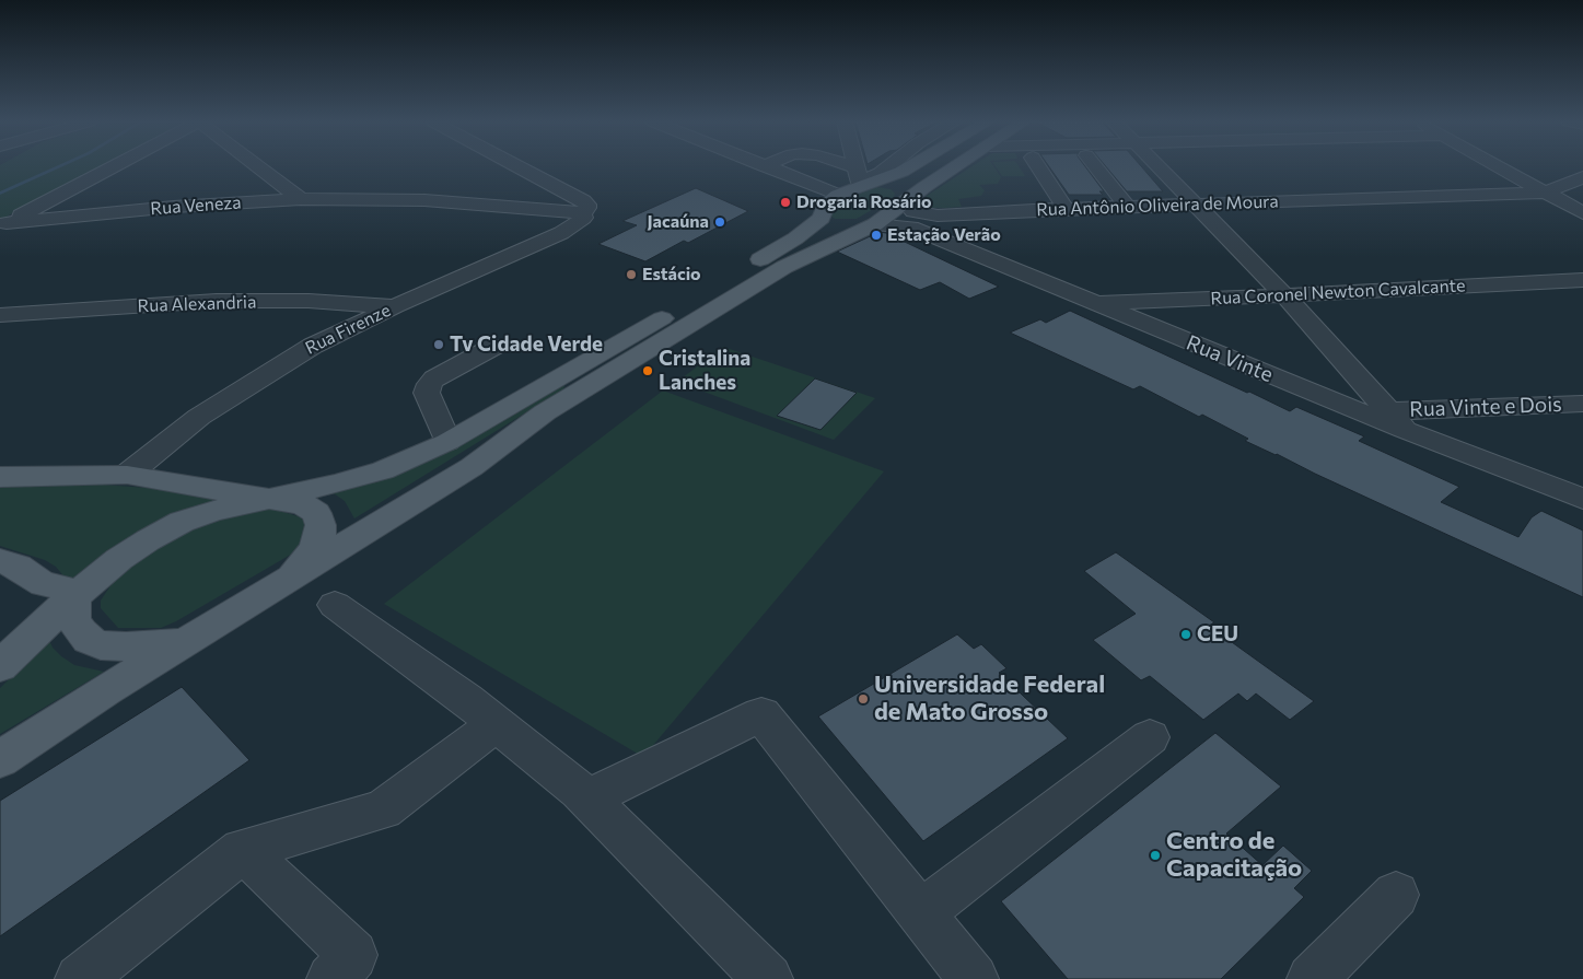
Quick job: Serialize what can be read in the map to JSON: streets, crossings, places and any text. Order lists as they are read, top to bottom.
{
  "streets": {
    "street": [
      "Rua Veneza",
      "Rua Antônio Oliveira de Moura",
      "Rua Coronel Newton Cavalcante",
      "Rua Alexandria",
      "Rua Firenze",
      "Rua Vinte",
      "Rua Vinte e Dois"
    ]
  },
  "crossings": [
    ["Rua Veneza", "Rua Firenze"],
    ["Rua Coronel Newton Cavalcante", "Rua Vinte"],
    ["Rua Alexandria", "Rua Firenze"],
    ["Rua Vinte", "Rua Vinte e Dois"]
  ],
  "places": [
    "Drogaria Rosário",
    "Jacaúna",
    "Estação Verão",
    "Estácio",
    "Tv Cidade Verde",
    "Cristalina Lanches",
    "CEU",
    "Universidade Federal de Mato Grosso",
    "Centro de Capacitação"
  ]
}
